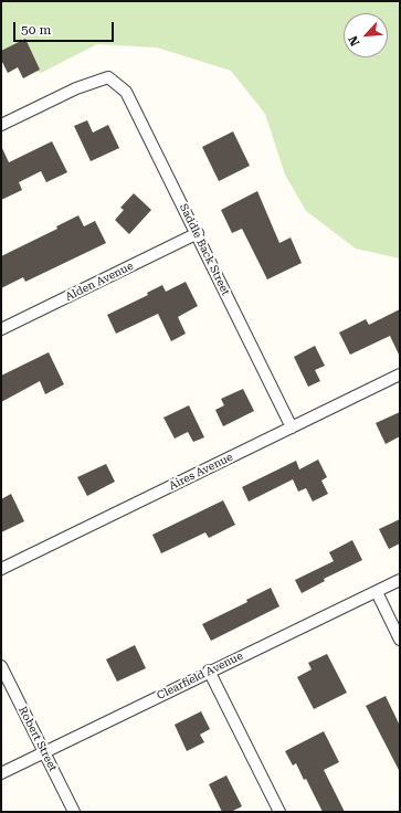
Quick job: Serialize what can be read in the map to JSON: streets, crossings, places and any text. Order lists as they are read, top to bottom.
{
  "streets": {
    "street": [
      "Saddle Back Street",
      "Alden Avenue",
      "Aires Avenue",
      "Clearfield Avenue",
      "Robert Street"
    ]
  },
  "crossings": [
    ["Saddle Back Street", "Alden Avenue"],
    ["Saddle Back Street", "Aires Avenue"],
    ["Clearfield Avenue", "Robert Street"]
  ],
  "scale_bar": "50 m",
  "north": "bottom left"
}
